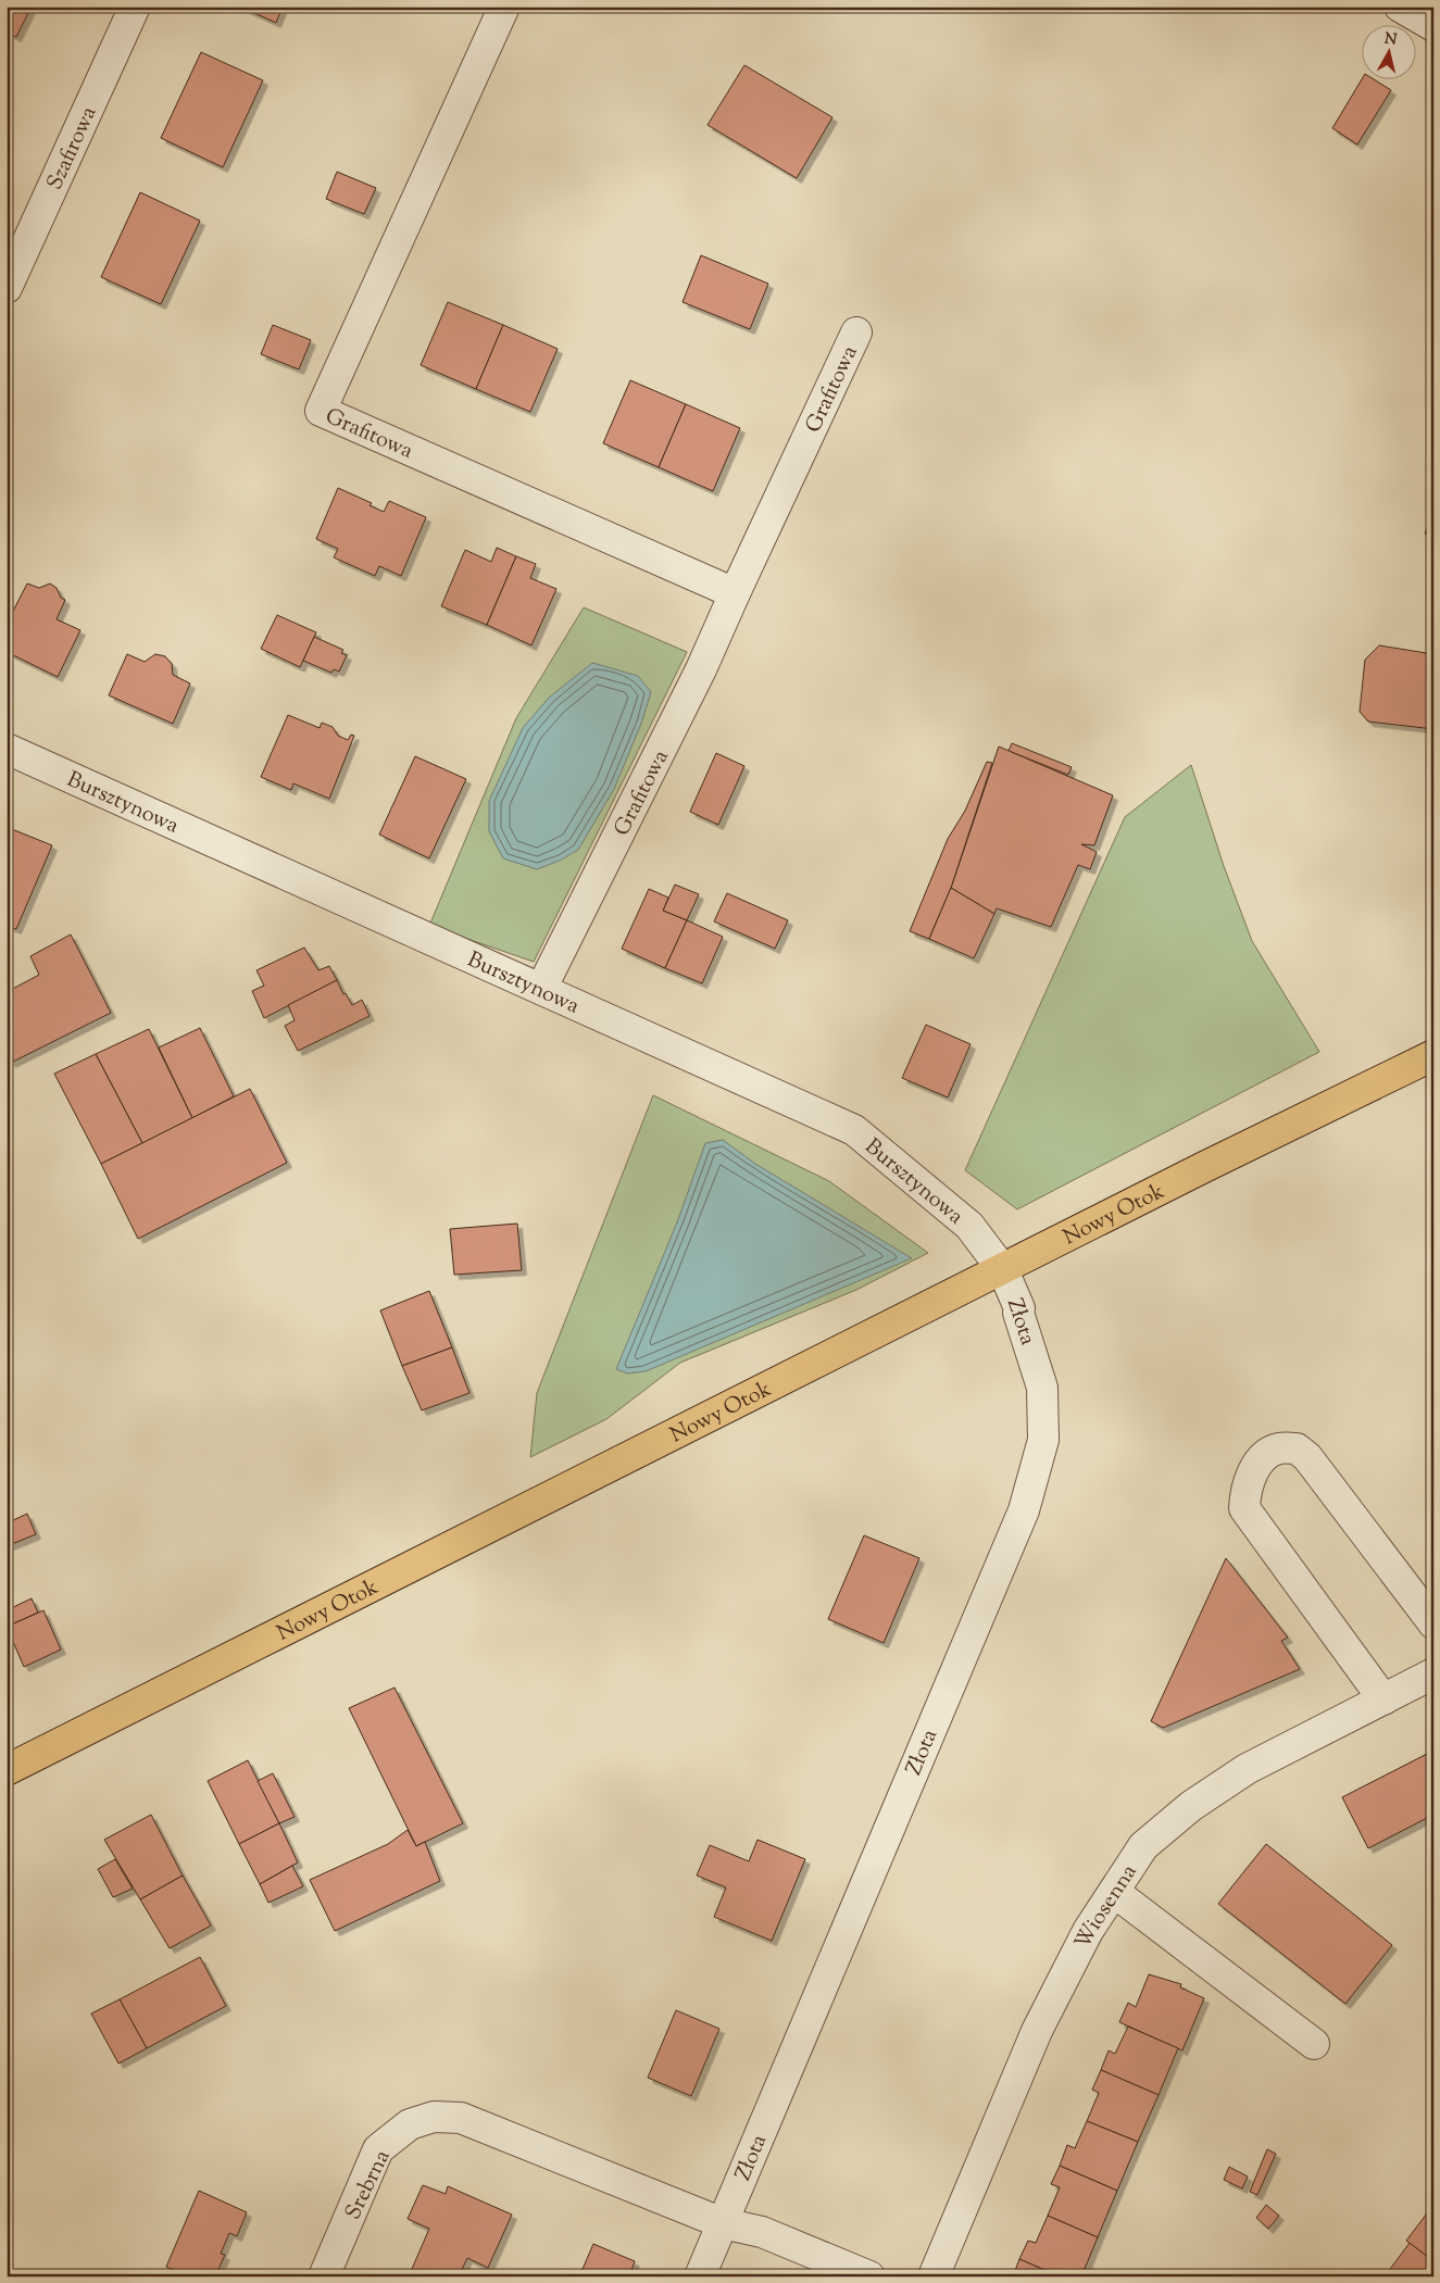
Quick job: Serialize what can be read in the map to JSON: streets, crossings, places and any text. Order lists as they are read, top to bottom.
{
  "streets": {
    "main road": ["Nowy Otok"],
    "street": [
      "Szafirowa",
      "Grafitowa",
      "Bursztynowa",
      "Złota",
      "Wiosenna",
      "Srebrna"
    ]
  },
  "crossings": [
    ["Grafitowa", "Bursztynowa"],
    ["Bursztynowa", "Nowy Otok"],
    ["Bursztynowa", "Złota"],
    ["Nowy Otok", "Złota"],
    ["Złota", "Srebrna"]
  ],
  "north": "top"
}
